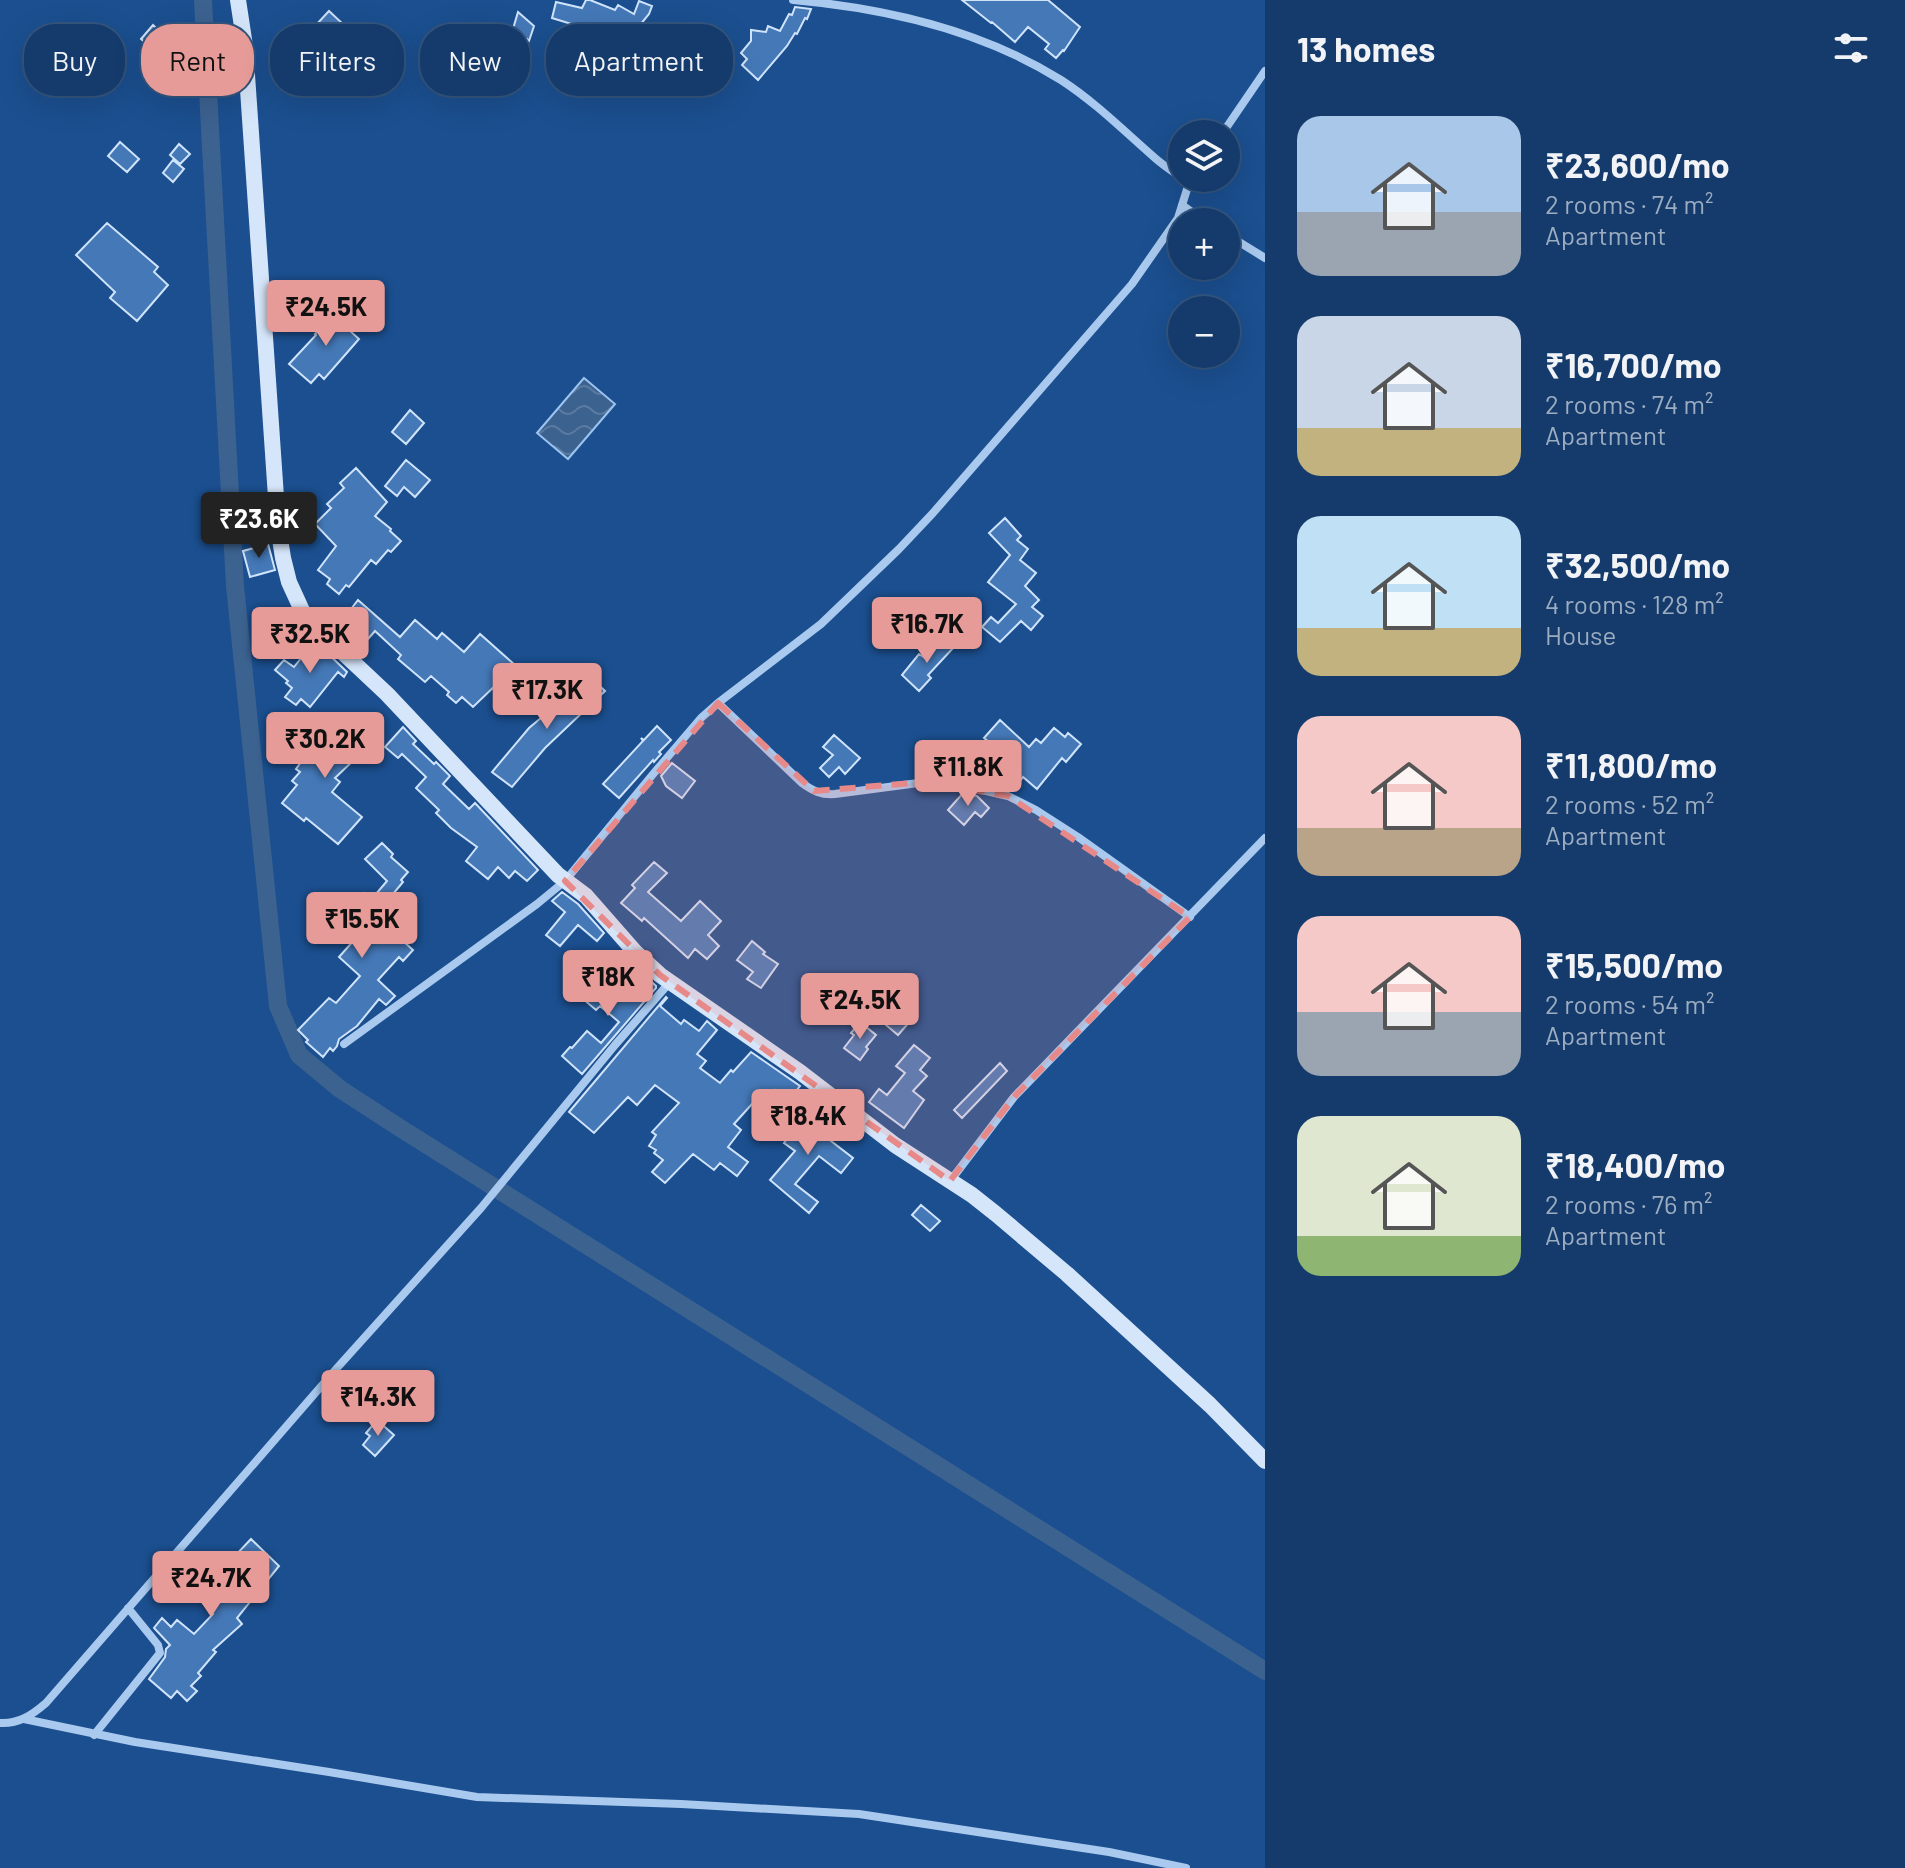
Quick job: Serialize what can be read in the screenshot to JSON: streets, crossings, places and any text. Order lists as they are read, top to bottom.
{
  "page": {
    "heading": "13 homes",
    "chip": [
      "Buy",
      "Rent",
      "Filters",
      "New",
      "Apartment"
    ],
    "list": [
      {
        "name": "₹23,600/mo",
        "note": "2 rooms · 74 m² · Apartment"
      },
      {
        "name": "₹16,700/mo",
        "note": "2 rooms · 74 m² · Apartment"
      },
      {
        "name": "₹32,500/mo",
        "note": "4 rooms · 128 m² · House"
      },
      {
        "name": "₹11,800/mo",
        "note": "2 rooms · 52 m² · Apartment"
      },
      {
        "name": "₹15,500/mo",
        "note": "2 rooms · 54 m² · Apartment"
      },
      {
        "name": "₹18,400/mo",
        "note": "2 rooms · 76 m² · Apartment"
      }
    ],
    "map_buttons": ["+", "−"],
    "price": [
      "₹24.5K",
      "₹23.6K",
      "₹16.7K",
      "₹32.5K",
      "₹17.3K",
      "₹30.2K",
      "₹11.8K",
      "₹15.5K",
      "₹18K",
      "₹24.5K",
      "₹18.4K",
      "₹14.3K",
      "₹24.7K"
    ]
  }
}
